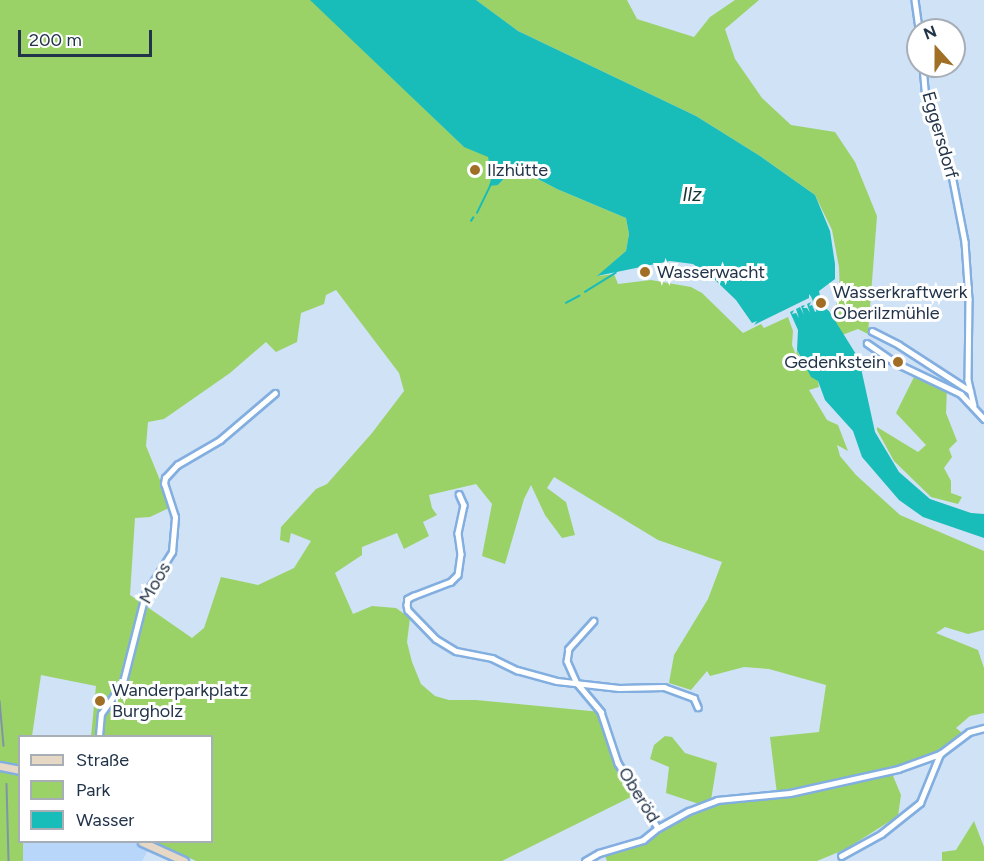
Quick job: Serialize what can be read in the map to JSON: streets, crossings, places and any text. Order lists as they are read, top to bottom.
{
  "streets": {
    "street": ["Eggersdorf", "Moos", "Oberöd"]
  },
  "water": ["Ilz"],
  "places": [
    "Ilzhütte",
    "Wasserwacht",
    "Wasserkraftwerk Oberilzmühle",
    "Gedenkstein",
    "Wanderparkplatz Burgholz"
  ],
  "legend": ["Straße", "Park", "Wasser"],
  "scale_bar": "200 m",
  "north": "top"
}
